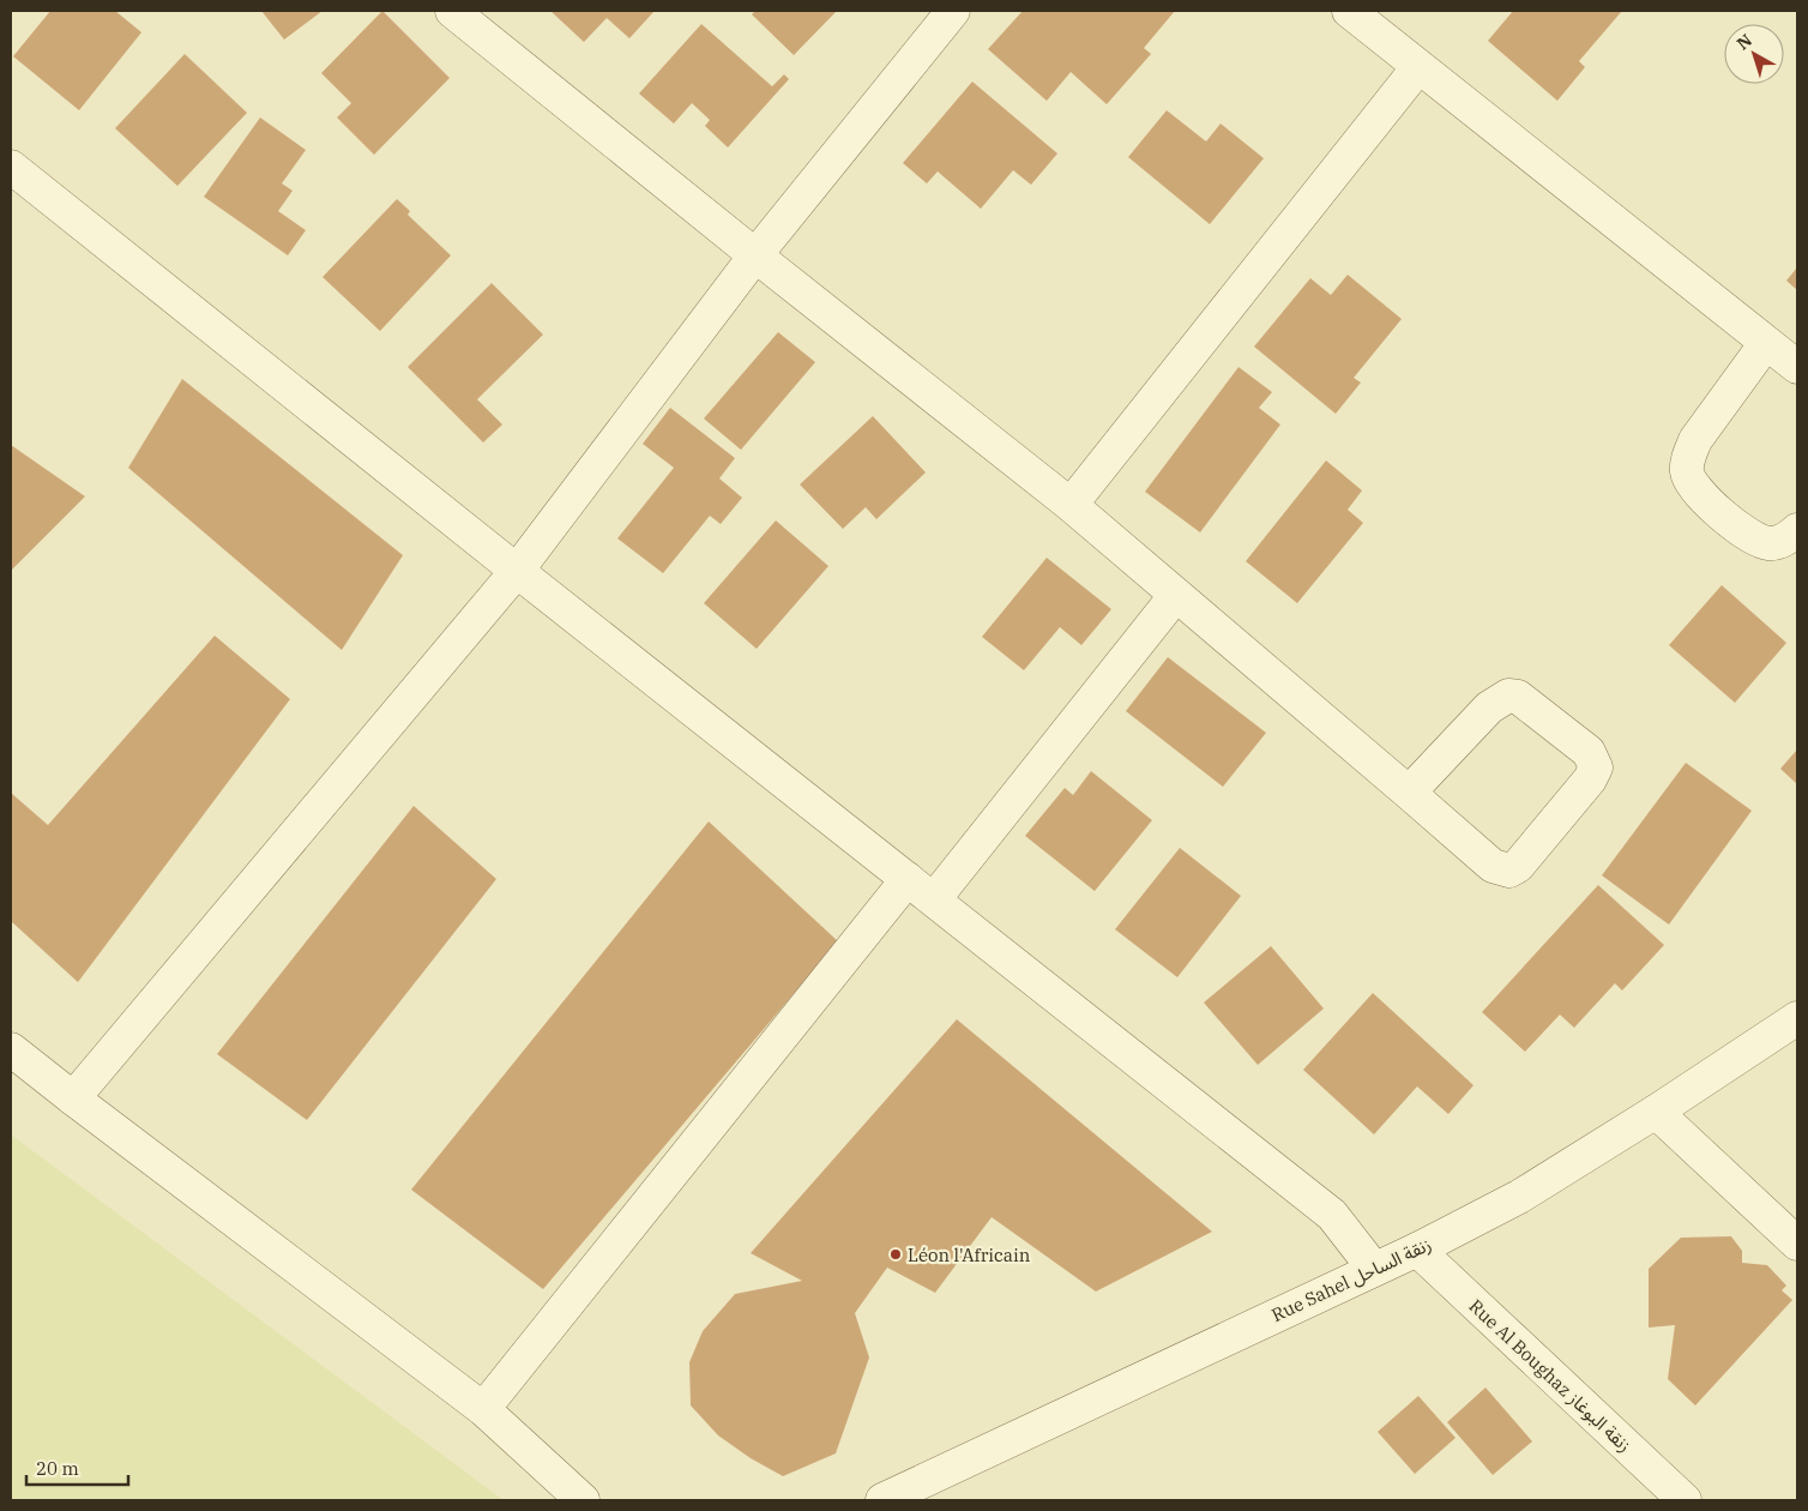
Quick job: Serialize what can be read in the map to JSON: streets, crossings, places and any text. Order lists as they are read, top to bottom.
{
  "streets": {
    "street": ["Rue Sahel زنقة الساحل", "Rue Al Boughaz زنقة البوغاز"]
  },
  "crossings": [
    ["Rue Sahel زنقة الساحل", "Rue Al Boughaz زنقة البوغاز"]
  ],
  "places": ["Léon l'Africain"],
  "scale_bar": "20 m",
  "north": "top left"
}
